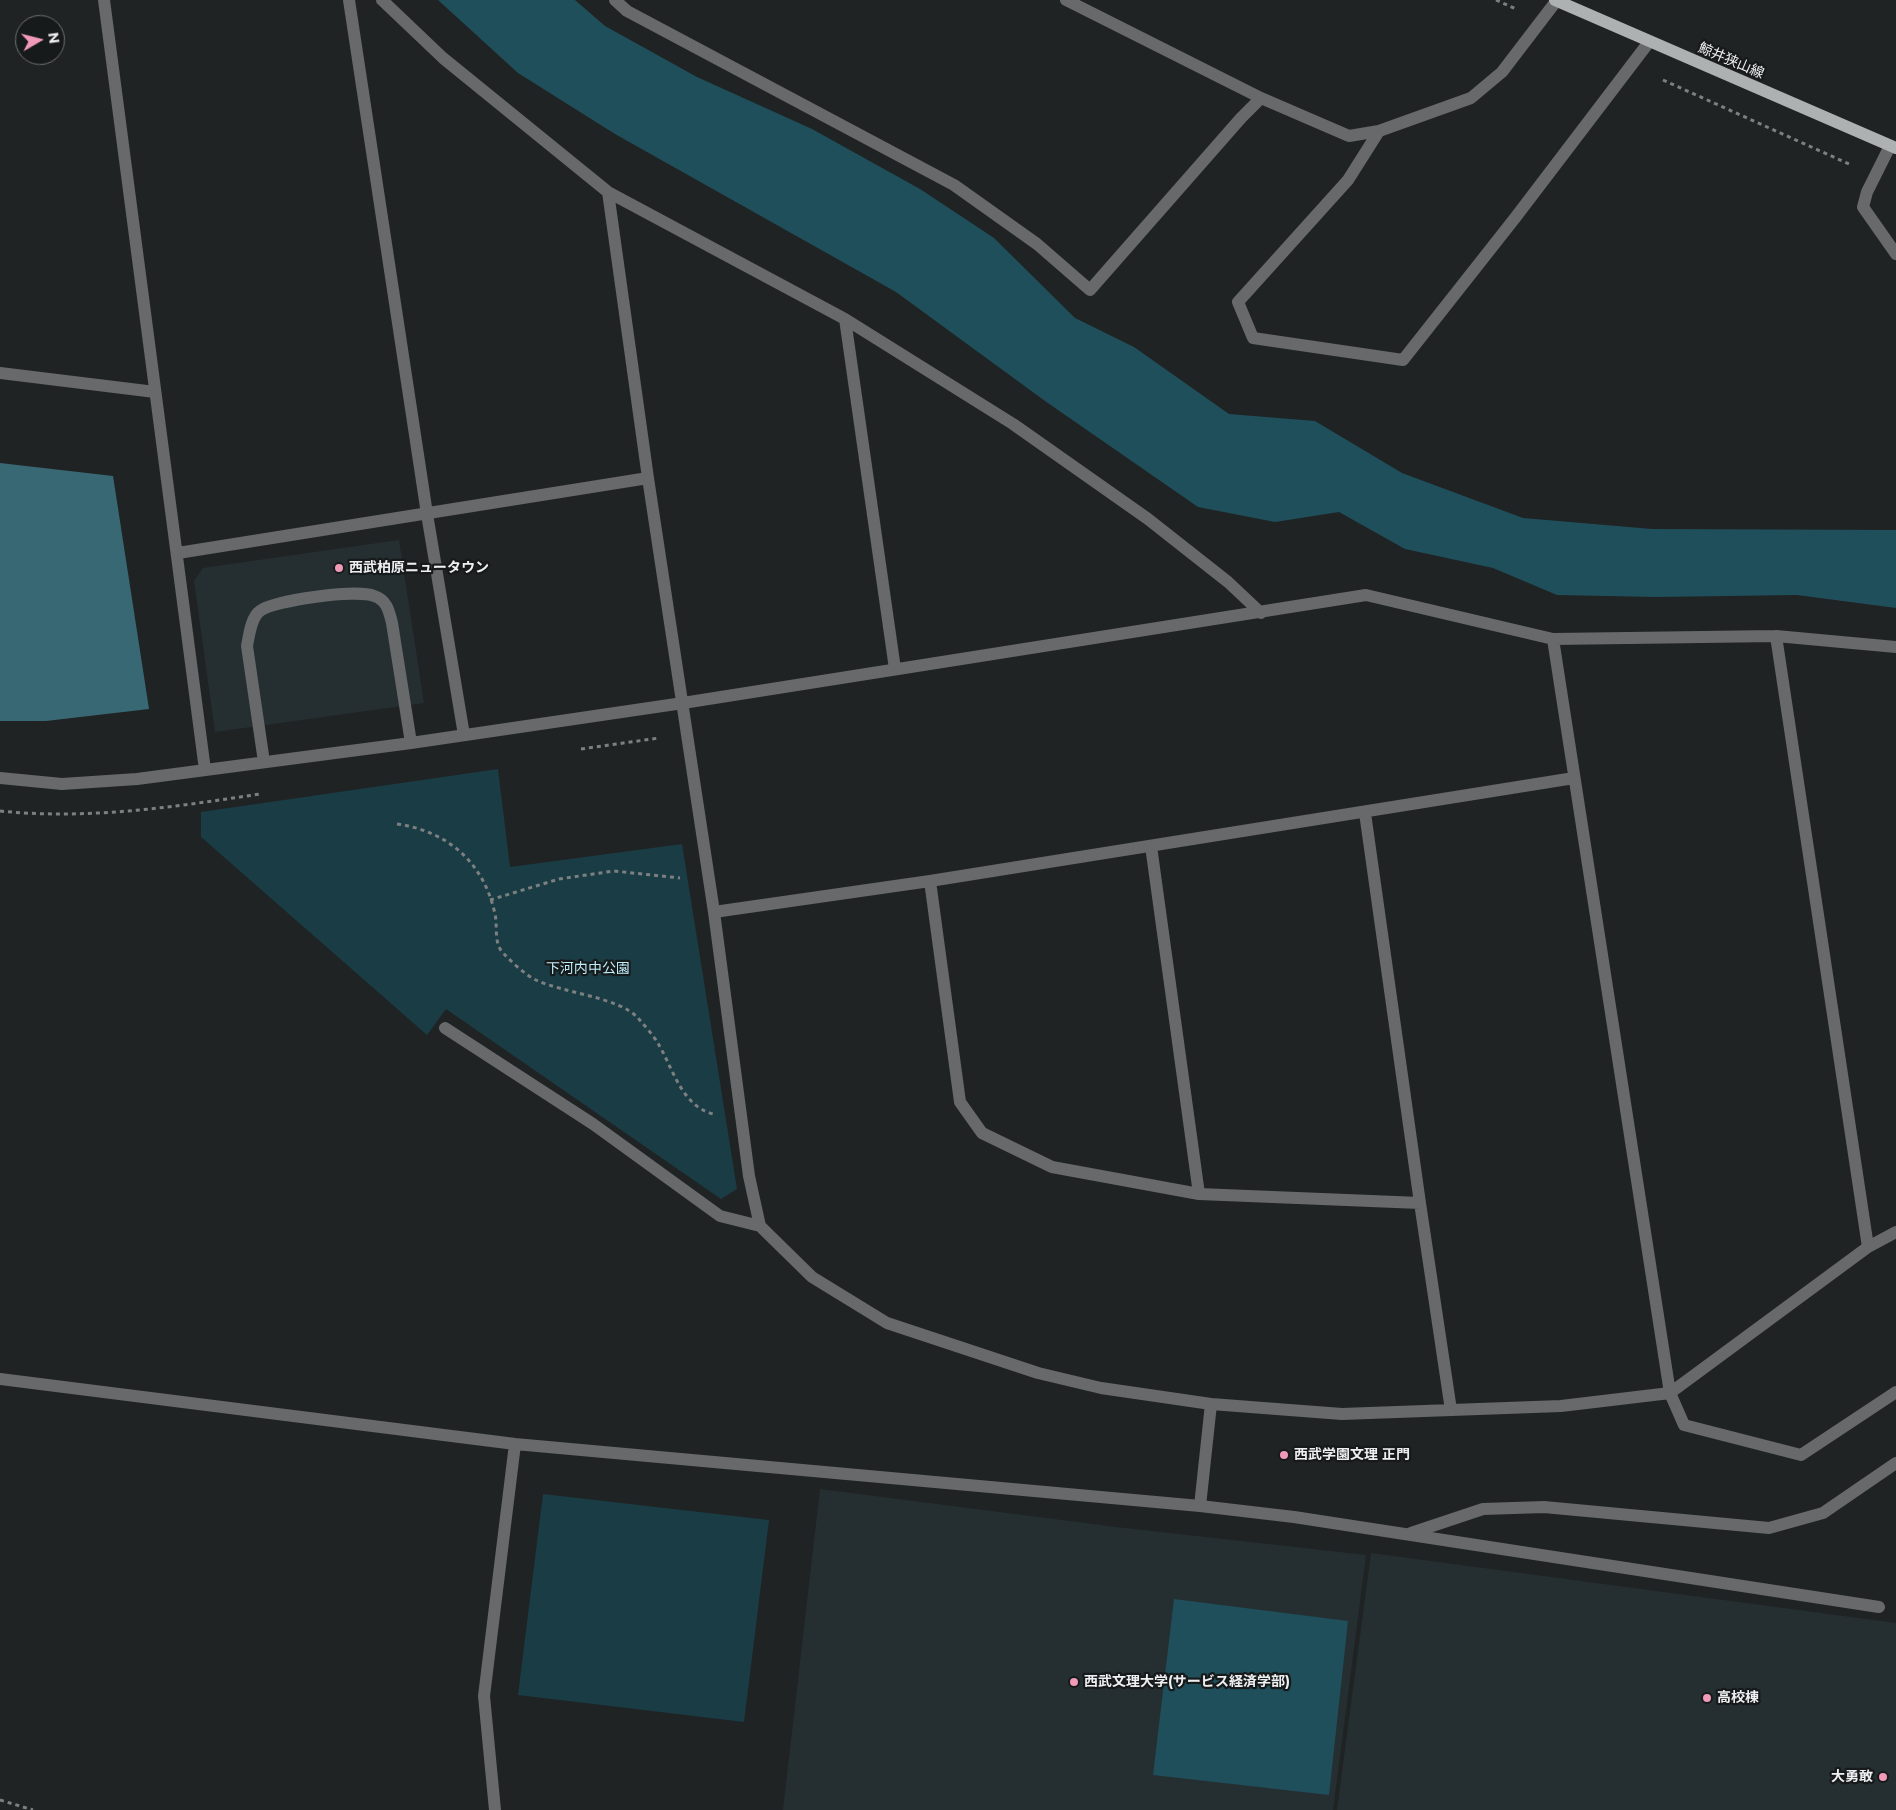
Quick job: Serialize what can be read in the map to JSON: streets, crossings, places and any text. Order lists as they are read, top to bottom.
{
  "streets": {
    "main road": ["鯨井狭山線"]
  },
  "parks": ["下河内中公園"],
  "places": [
    "西武柏原ニュータウン",
    "西武学園文理 正門",
    "西武文理大学(サービス経済学部)",
    "高校棟",
    "大勇敢"
  ],
  "north": "right"
}
